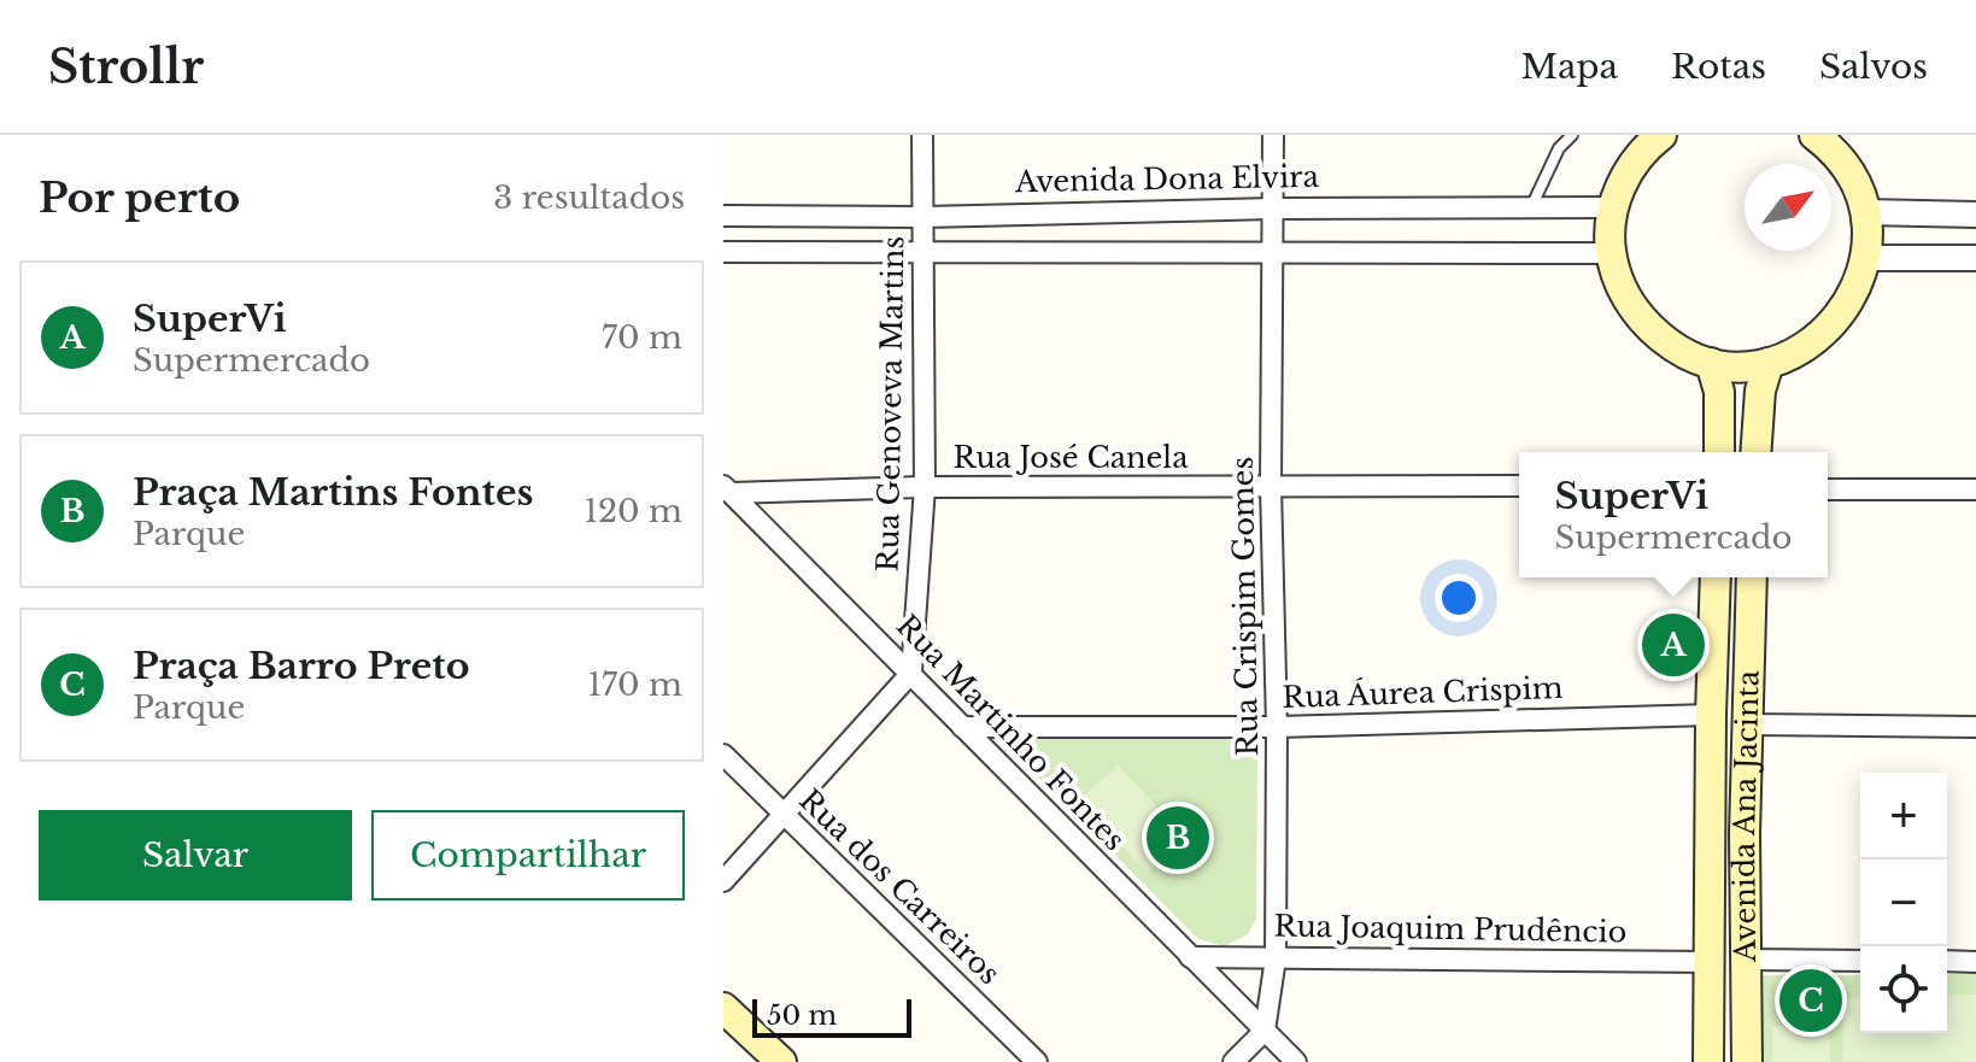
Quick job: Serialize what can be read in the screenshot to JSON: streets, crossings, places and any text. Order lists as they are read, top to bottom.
{
  "streets": {
    "main road": ["Avenida Ana Jacinta"],
    "street": [
      "Avenida Dona Elvira",
      "Rua Genoveva Martins",
      "Rua José Canela",
      "Rua Crispim Gomes",
      "Rua Áurea Crispim",
      "Rua Martinho Fontes",
      "Rua dos Carreiros",
      "Rua Joaquim Prudêncio"
    ]
  },
  "crossings": [
    ["Avenida Dona Elvira", "Rua Genoveva Martins"],
    ["Avenida Dona Elvira", "Rua Crispim Gomes"],
    ["Rua Genoveva Martins", "Rua José Canela"],
    ["Rua Genoveva Martins", "Rua Martinho Fontes"],
    ["Rua José Canela", "Rua Crispim Gomes"],
    ["Rua José Canela", "Rua Martinho Fontes"],
    ["Rua Crispim Gomes", "Rua Áurea Crispim"],
    ["Rua Crispim Gomes", "Rua Martinho Fontes"],
    ["Rua Crispim Gomes", "Rua Joaquim Prudêncio"],
    ["Rua Áurea Crispim", "Rua Martinho Fontes"],
    ["Rua Áurea Crispim", "Avenida Ana Jacinta"],
    ["Rua Martinho Fontes", "Rua Joaquim Prudêncio"],
    ["Avenida Ana Jacinta", "Rua Joaquim Prudêncio"]
  ],
  "scale_bar": "50 m",
  "north": "top right",
  "page": {
    "header": "Strollr",
    "nav": ["Mapa", "Rotas", "Salvos"],
    "heading": ["Por perto", "3 resultados"],
    "list": [
      {
        "mark": "A",
        "name": "SuperVi",
        "note": "Supermercado",
        "value": "70 m"
      },
      {
        "mark": "B",
        "name": "Praça Martins Fontes",
        "note": "Parque",
        "value": "120 m"
      },
      {
        "mark": "C",
        "name": "Praça Barro Preto",
        "note": "Parque",
        "value": "170 m"
      }
    ],
    "popup": ["SuperVi", "Supermercado"],
    "pins": ["A", "B", "C"],
    "map_buttons": ["+", "−"],
    "buttons": ["Salvar", "Compartilhar"],
    "scale": "50 m"
  }
}
